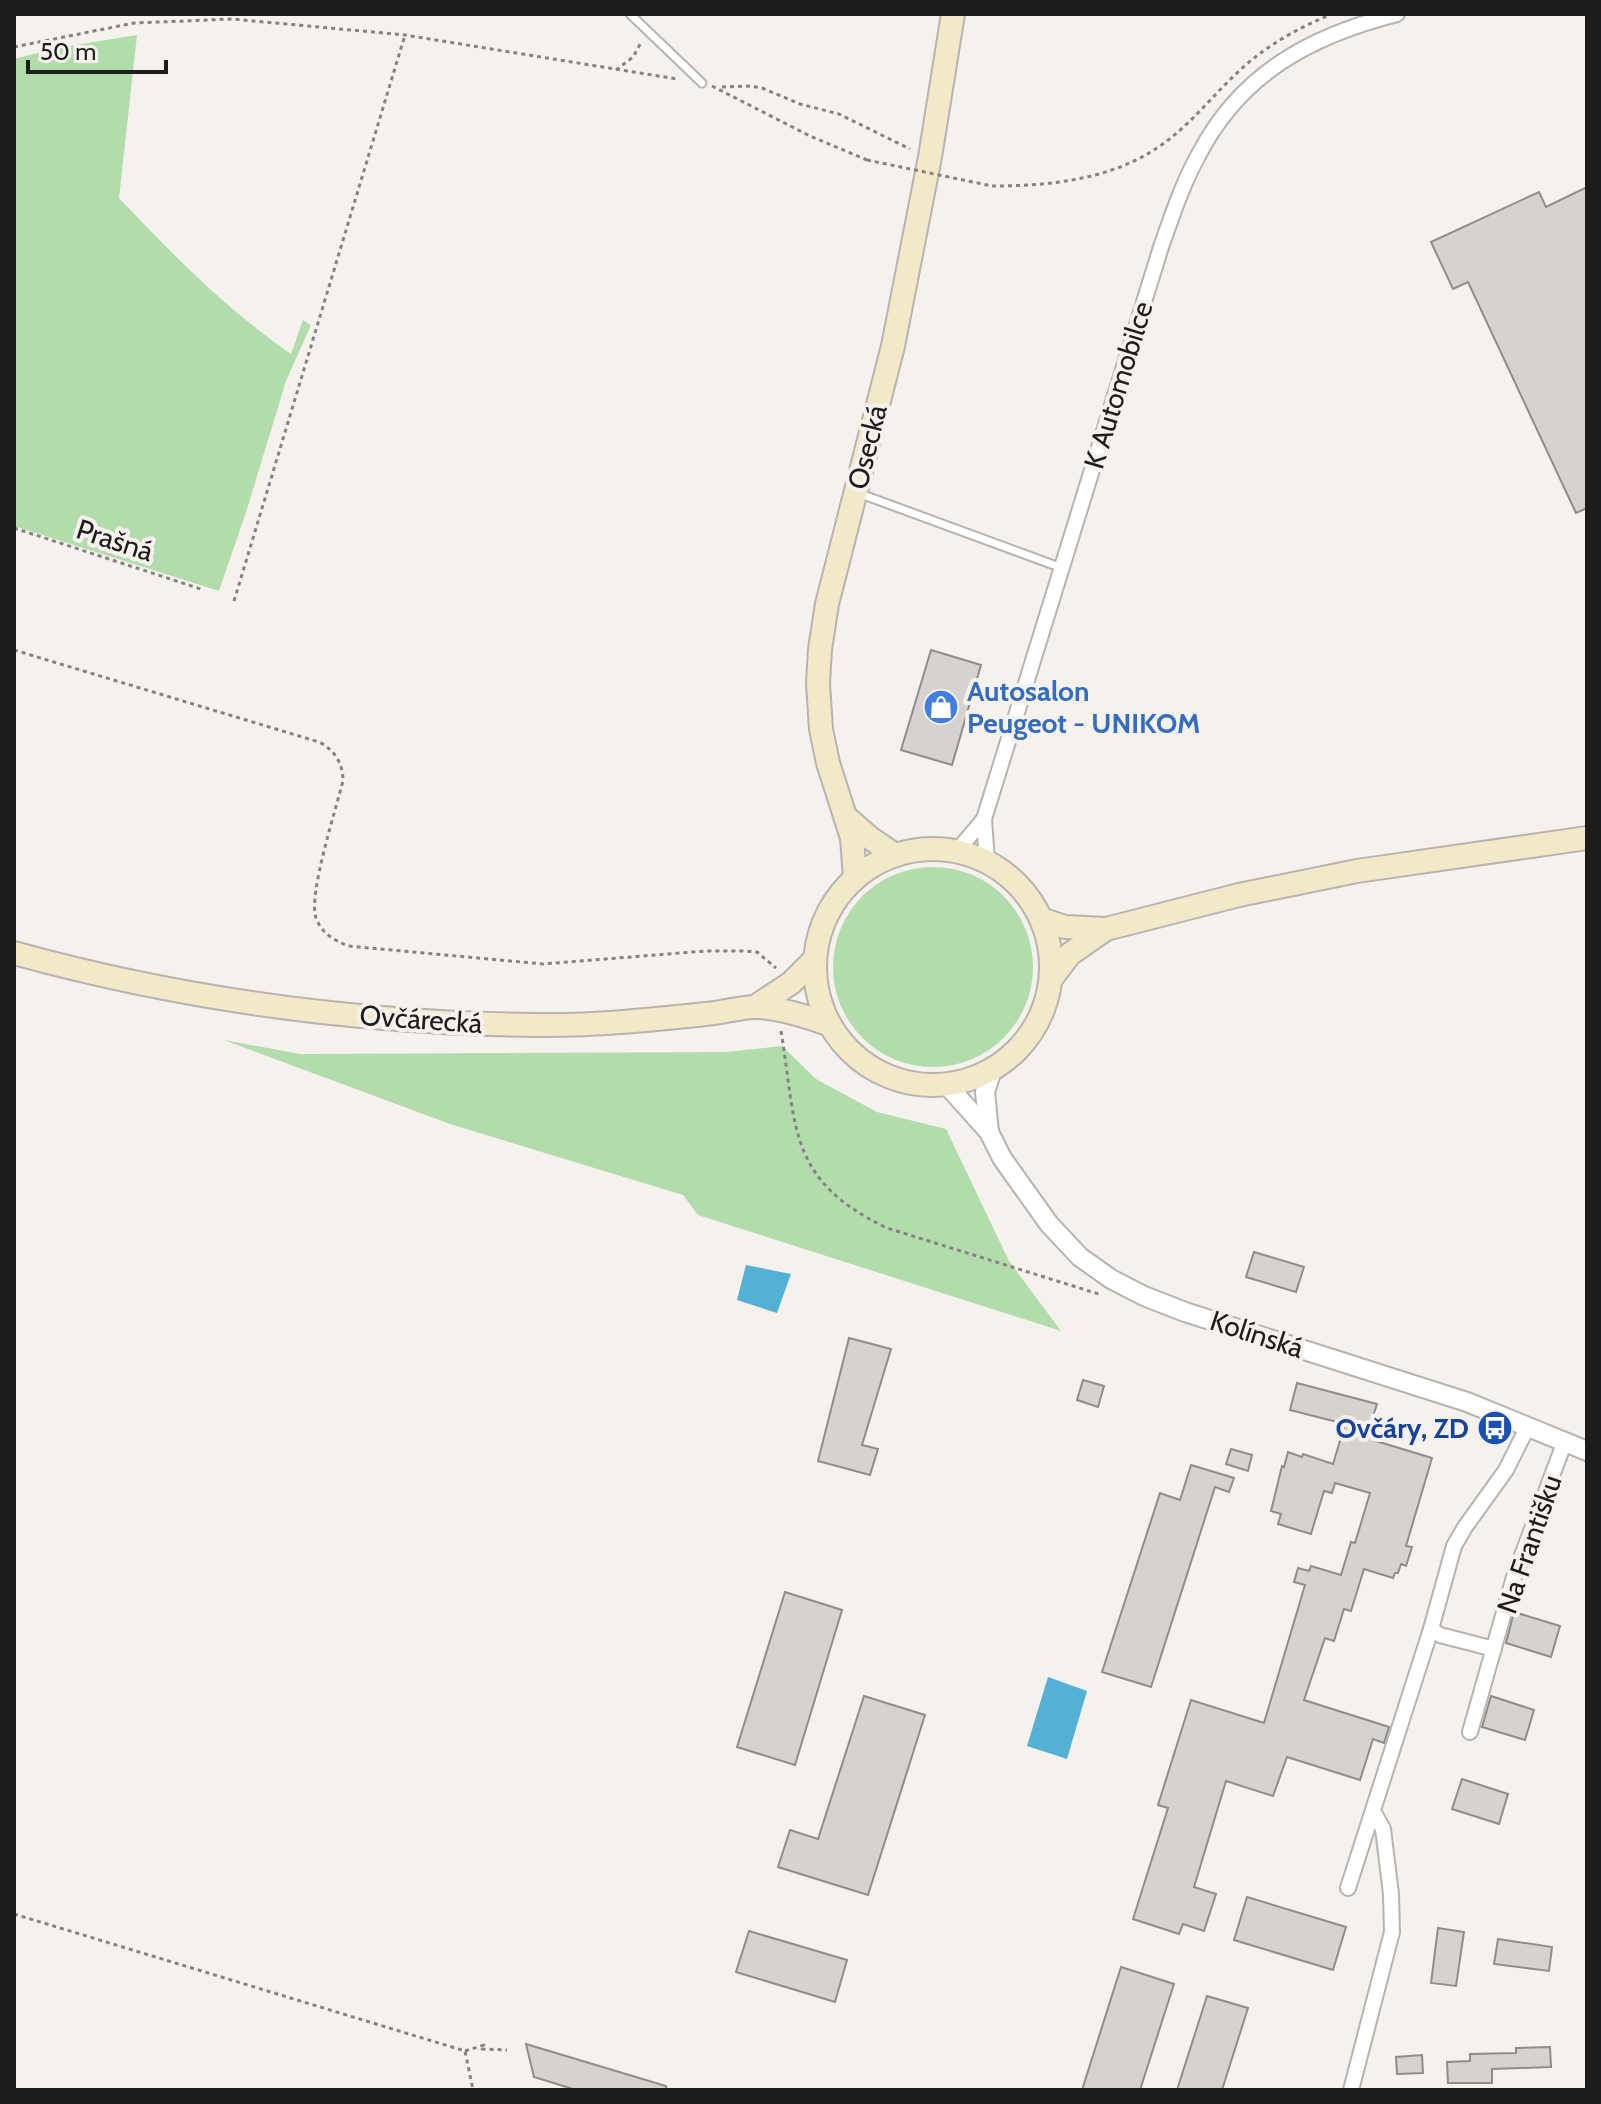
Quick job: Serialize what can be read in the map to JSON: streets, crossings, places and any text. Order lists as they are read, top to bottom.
{
  "streets": {
    "main road": ["Osecká", "Ovčárecká"],
    "street": ["K Automobilce", "Kolínská", "Na Františku"],
    "path": ["Prašná"]
  },
  "crossings": [
    ["K Automobilce", "Osecká"],
    ["K Automobilce", "Ovčárecká"],
    ["K Automobilce", "Kolínská"],
    ["Osecká", "Ovčárecká"],
    ["Osecká", "Kolínská"],
    ["Ovčárecká", "Kolínská"],
    ["Kolínská", "Na Františku"]
  ],
  "places": {
    "shop": ["Autosalon Peugeot - UNIKOM"],
    "bus stop": ["Ovčáry, ZD"]
  },
  "scale_bar": "50 m"
}
